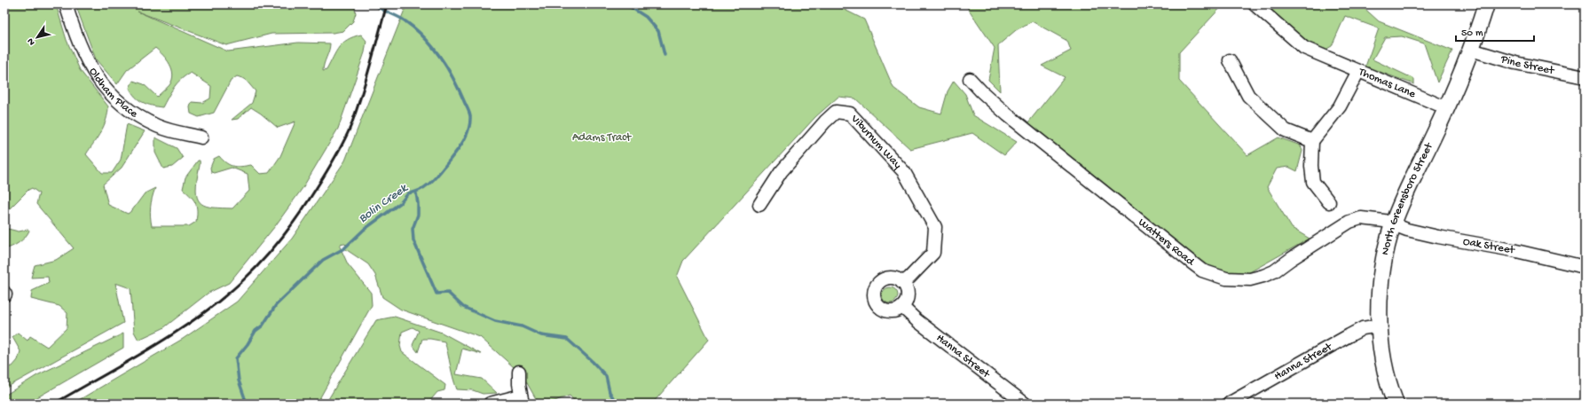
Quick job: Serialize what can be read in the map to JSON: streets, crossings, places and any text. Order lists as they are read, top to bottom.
{
  "streets": {
    "main road": ["North Greensboro Street"],
    "street": [
      "Pine Street",
      "Thomas Lane",
      "Oldham Place",
      "Viburnum Way",
      "Watters Road",
      "Oak Street",
      "Hanna Street"
    ]
  },
  "crossings": [
    ["Pine Street", "North Greensboro Street"],
    ["Thomas Lane", "North Greensboro Street"],
    ["Viburnum Way", "Hanna Street"],
    ["North Greensboro Street", "Watters Road"],
    ["North Greensboro Street", "Oak Street"],
    ["North Greensboro Street", "Hanna Street"],
    ["Watters Road", "Oak Street"]
  ],
  "water": ["Bolin Creek"],
  "parks": ["Adams Tract"],
  "scale_bar": "50 m",
  "north": "bottom left"
}
